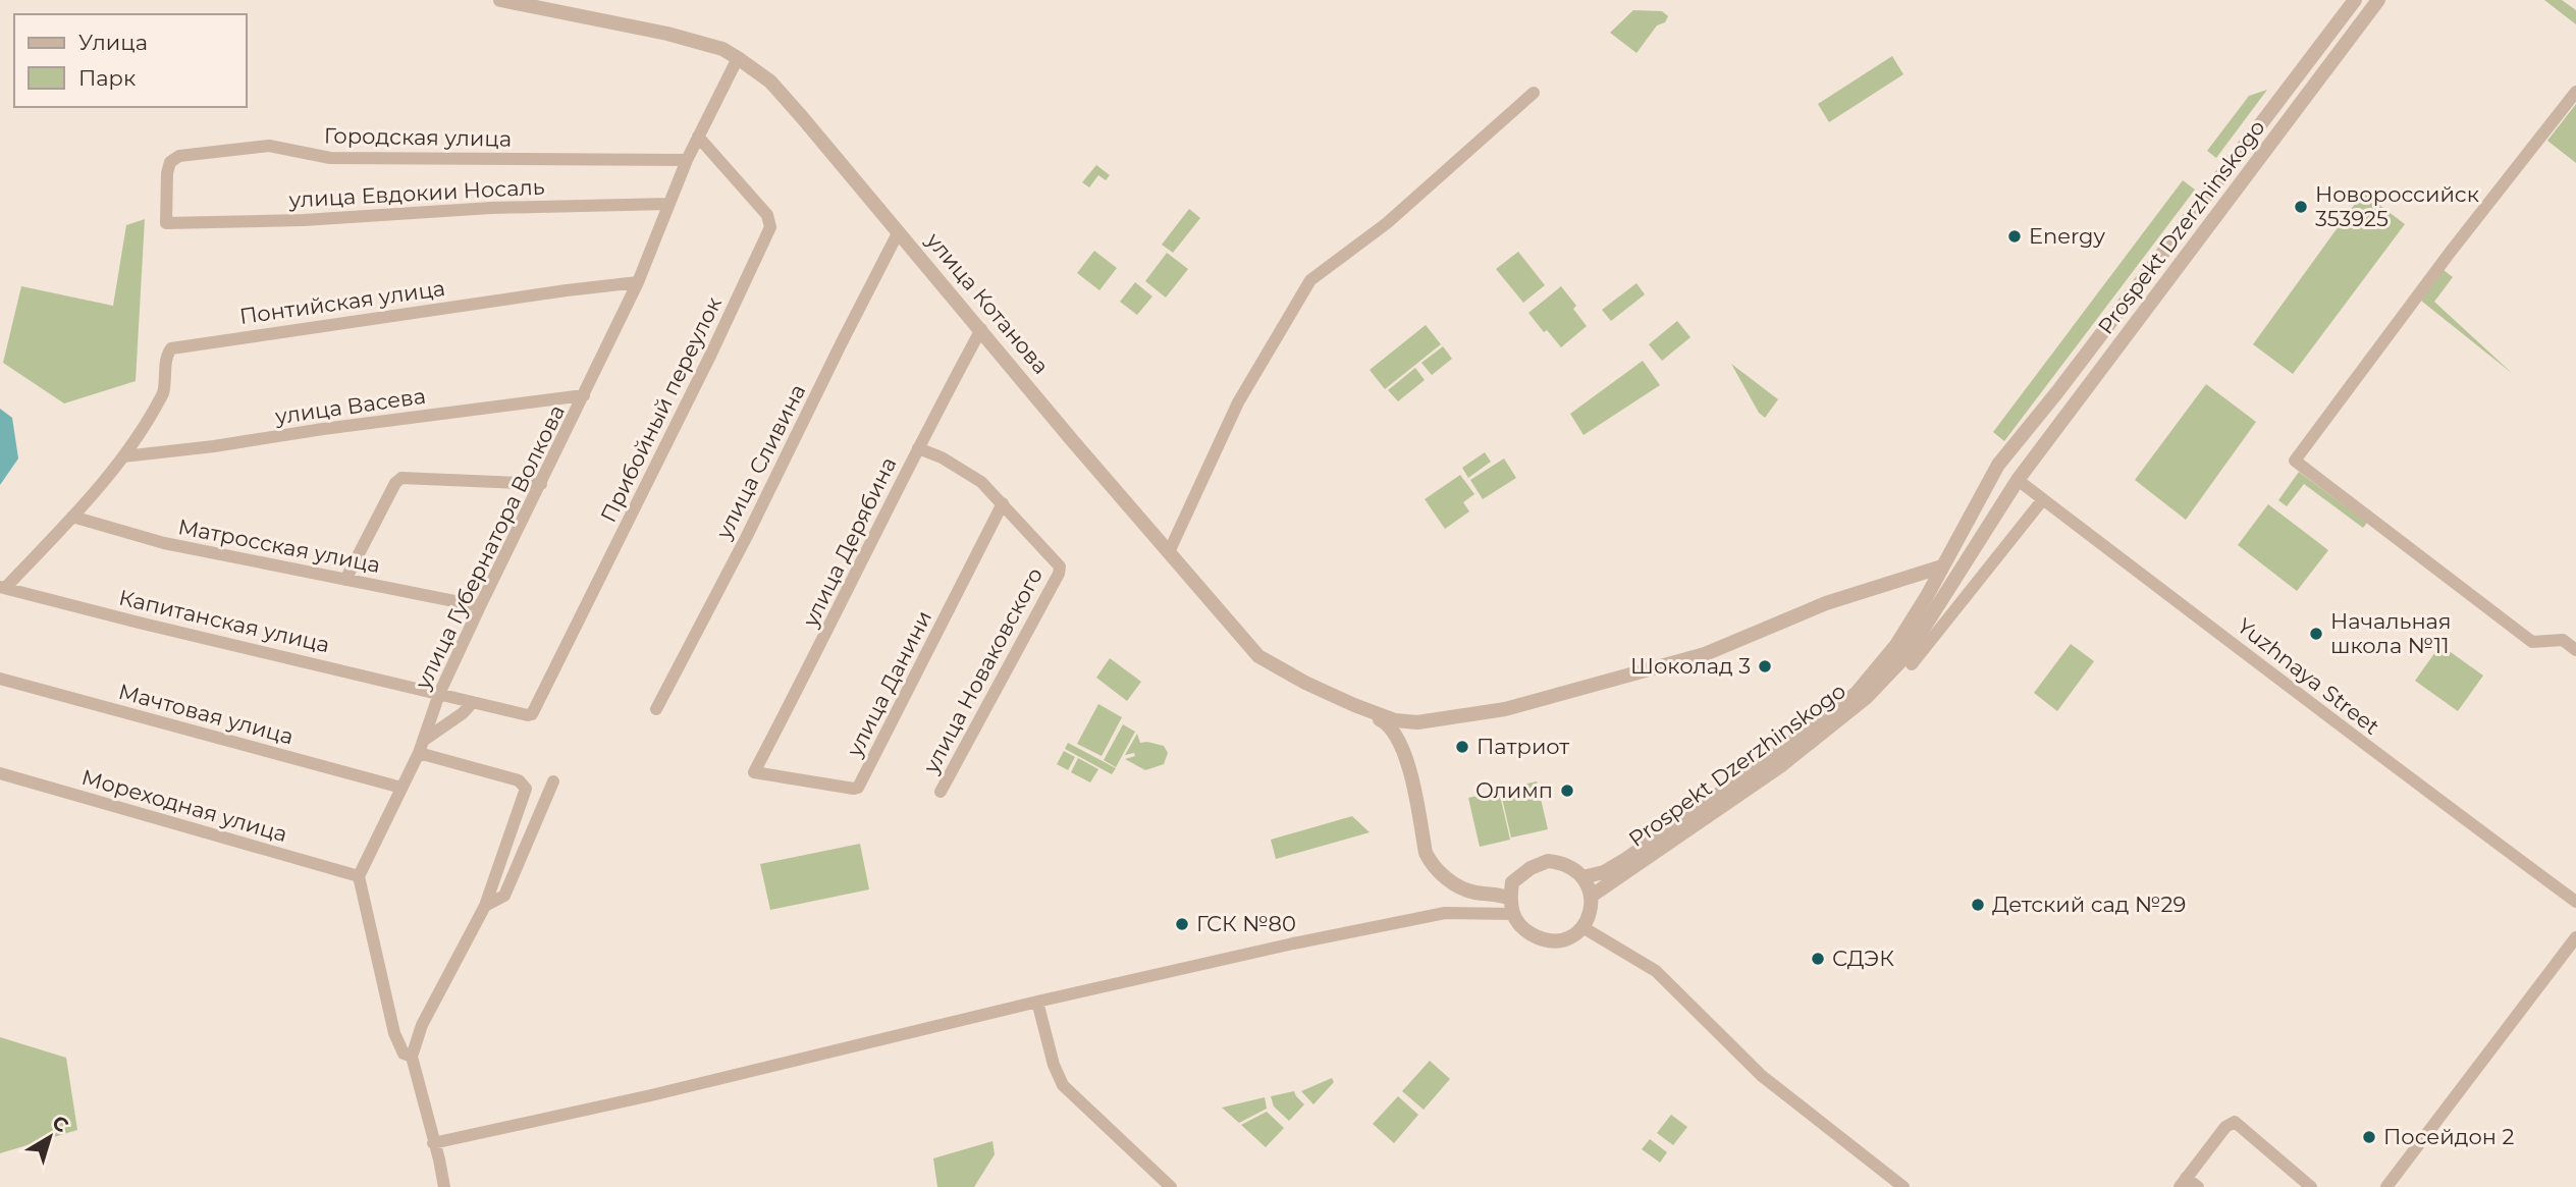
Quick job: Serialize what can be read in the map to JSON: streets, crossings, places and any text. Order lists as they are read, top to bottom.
{
  "streets": {
    "street": [
      "Городская улица",
      "улица Евдокии Носаль",
      "Prospekt Dzerzhinskogo",
      "Понтийская улица",
      "улица Котанова",
      "улица Васева",
      "Прибойный переулок",
      "улица Сливина",
      "улица Дерябина",
      "Матросская улица",
      "улица Губернатора Волкова",
      "Капитанская улица",
      "улица Новаковского",
      "Yuzhnaya Street",
      "улица Данини",
      "Мачтовая улица",
      "Мореходная улица"
    ]
  },
  "crossings": [
    ["Городская улица", "улица Евдокии Носаль"],
    ["Городская улица", "улица Губернатора Волкова"],
    ["улица Евдокии Носаль", "улица Губернатора Волкова"],
    ["Prospekt Dzerzhinskogo", "Yuzhnaya Street"],
    ["Понтийская улица", "улица Васева"],
    ["Понтийская улица", "Матросская улица"],
    ["Понтийская улица", "улица Губернатора Волкова"],
    ["Понтийская улица", "Капитанская улица"],
    ["улица Котанова", "улица Сливина"],
    ["улица Котанова", "улица Дерябина"],
    ["улица Котанова", "улица Губернатора Волкова"],
    ["улица Васева", "улица Губернатора Волкова"],
    ["Прибойный переулок", "улица Губернатора Волкова"],
    ["Прибойный переулок", "Капитанская улица"],
    ["улица Дерябина", "улица Данини"],
    ["Матросская улица", "улица Губернатора Волкова"],
    ["улица Губернатора Волкова", "Капитанская улица"],
    ["улица Губернатора Волкова", "Мачтовая улица"],
    ["улица Губернатора Волкова", "Мореходная улица"],
    ["улица Новаковского", "улица Данини"]
  ],
  "places": [
    "Новороссийск 353925",
    "Energy",
    "Начальная школа №11",
    "Шоколад 3",
    "Патриот",
    "Олимп",
    "Детский сад №29",
    "ГСК №80",
    "СДЭК",
    "Посейдон 2"
  ],
  "legend": ["Улица", "Парк"],
  "north": "top right"
}
